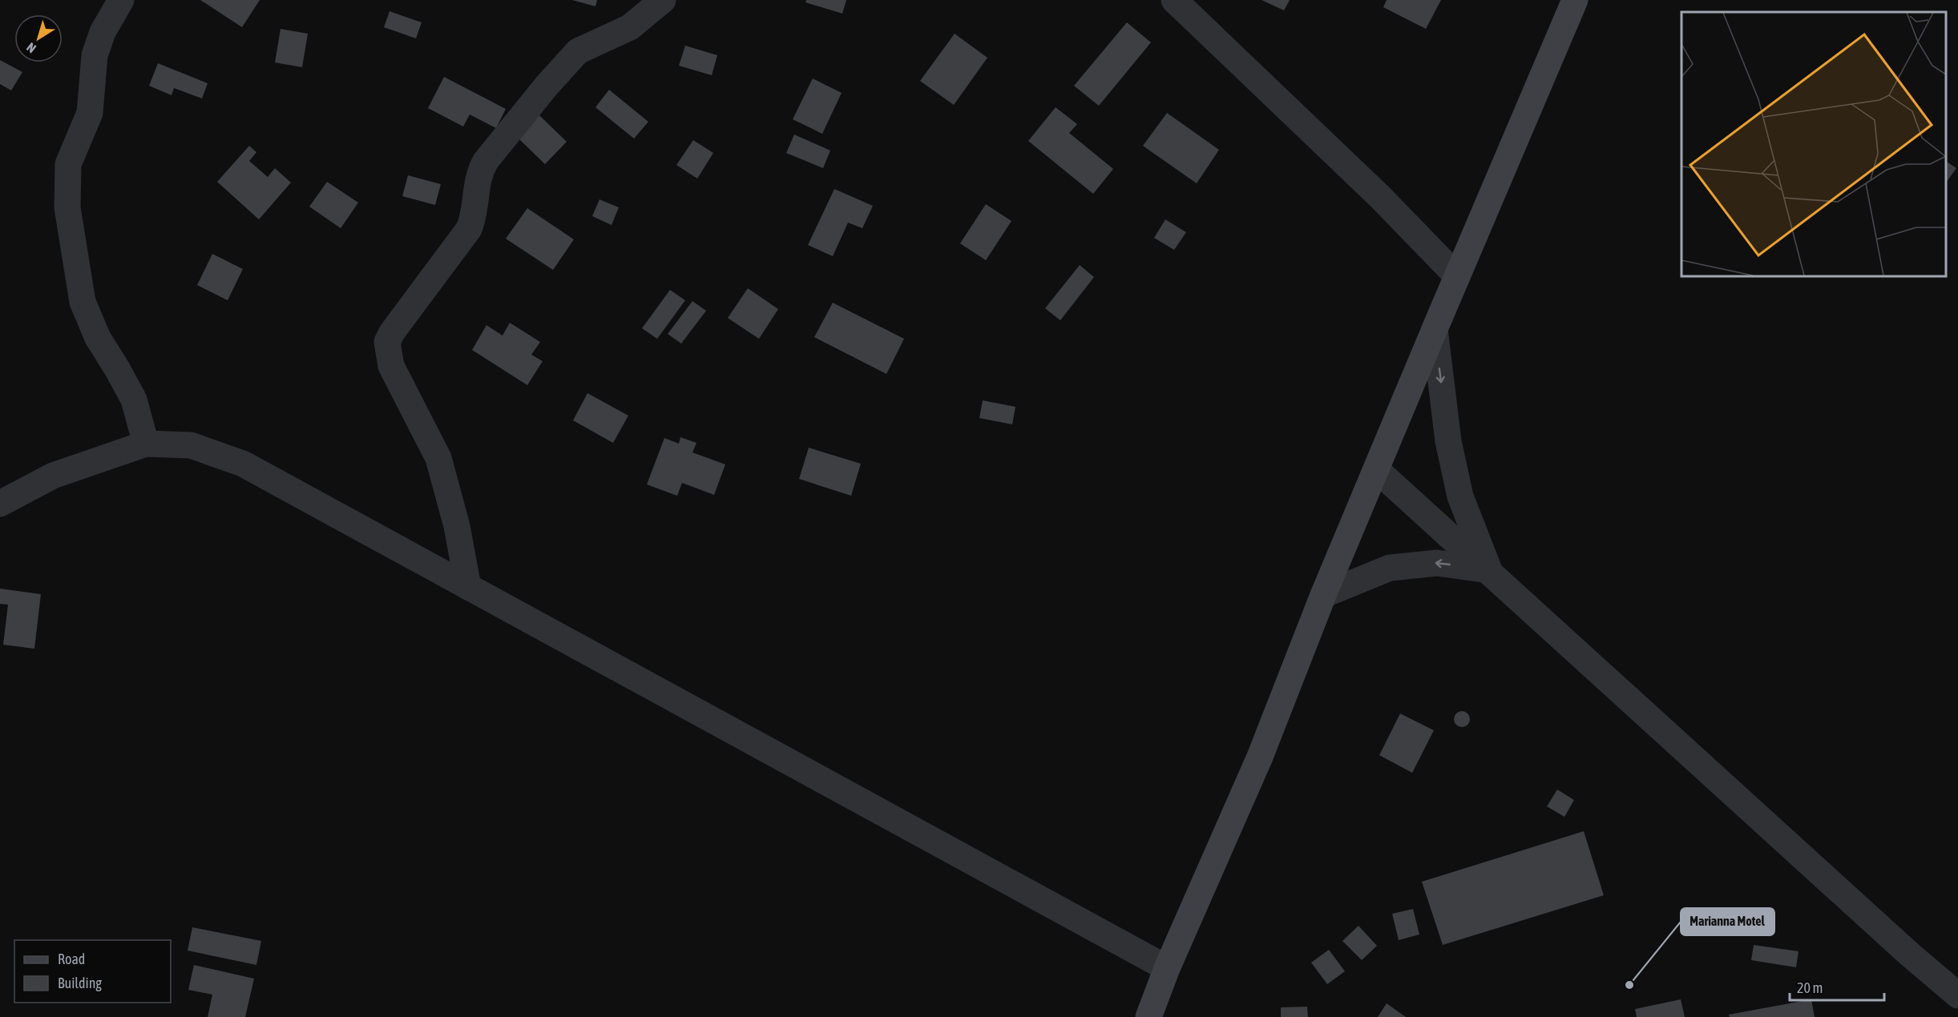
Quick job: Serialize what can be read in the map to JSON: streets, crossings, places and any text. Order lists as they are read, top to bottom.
{
  "places": ["Marianna Motel"],
  "legend": ["Road", "Building"],
  "scale_bar": "20 m",
  "north": "bottom left"
}
